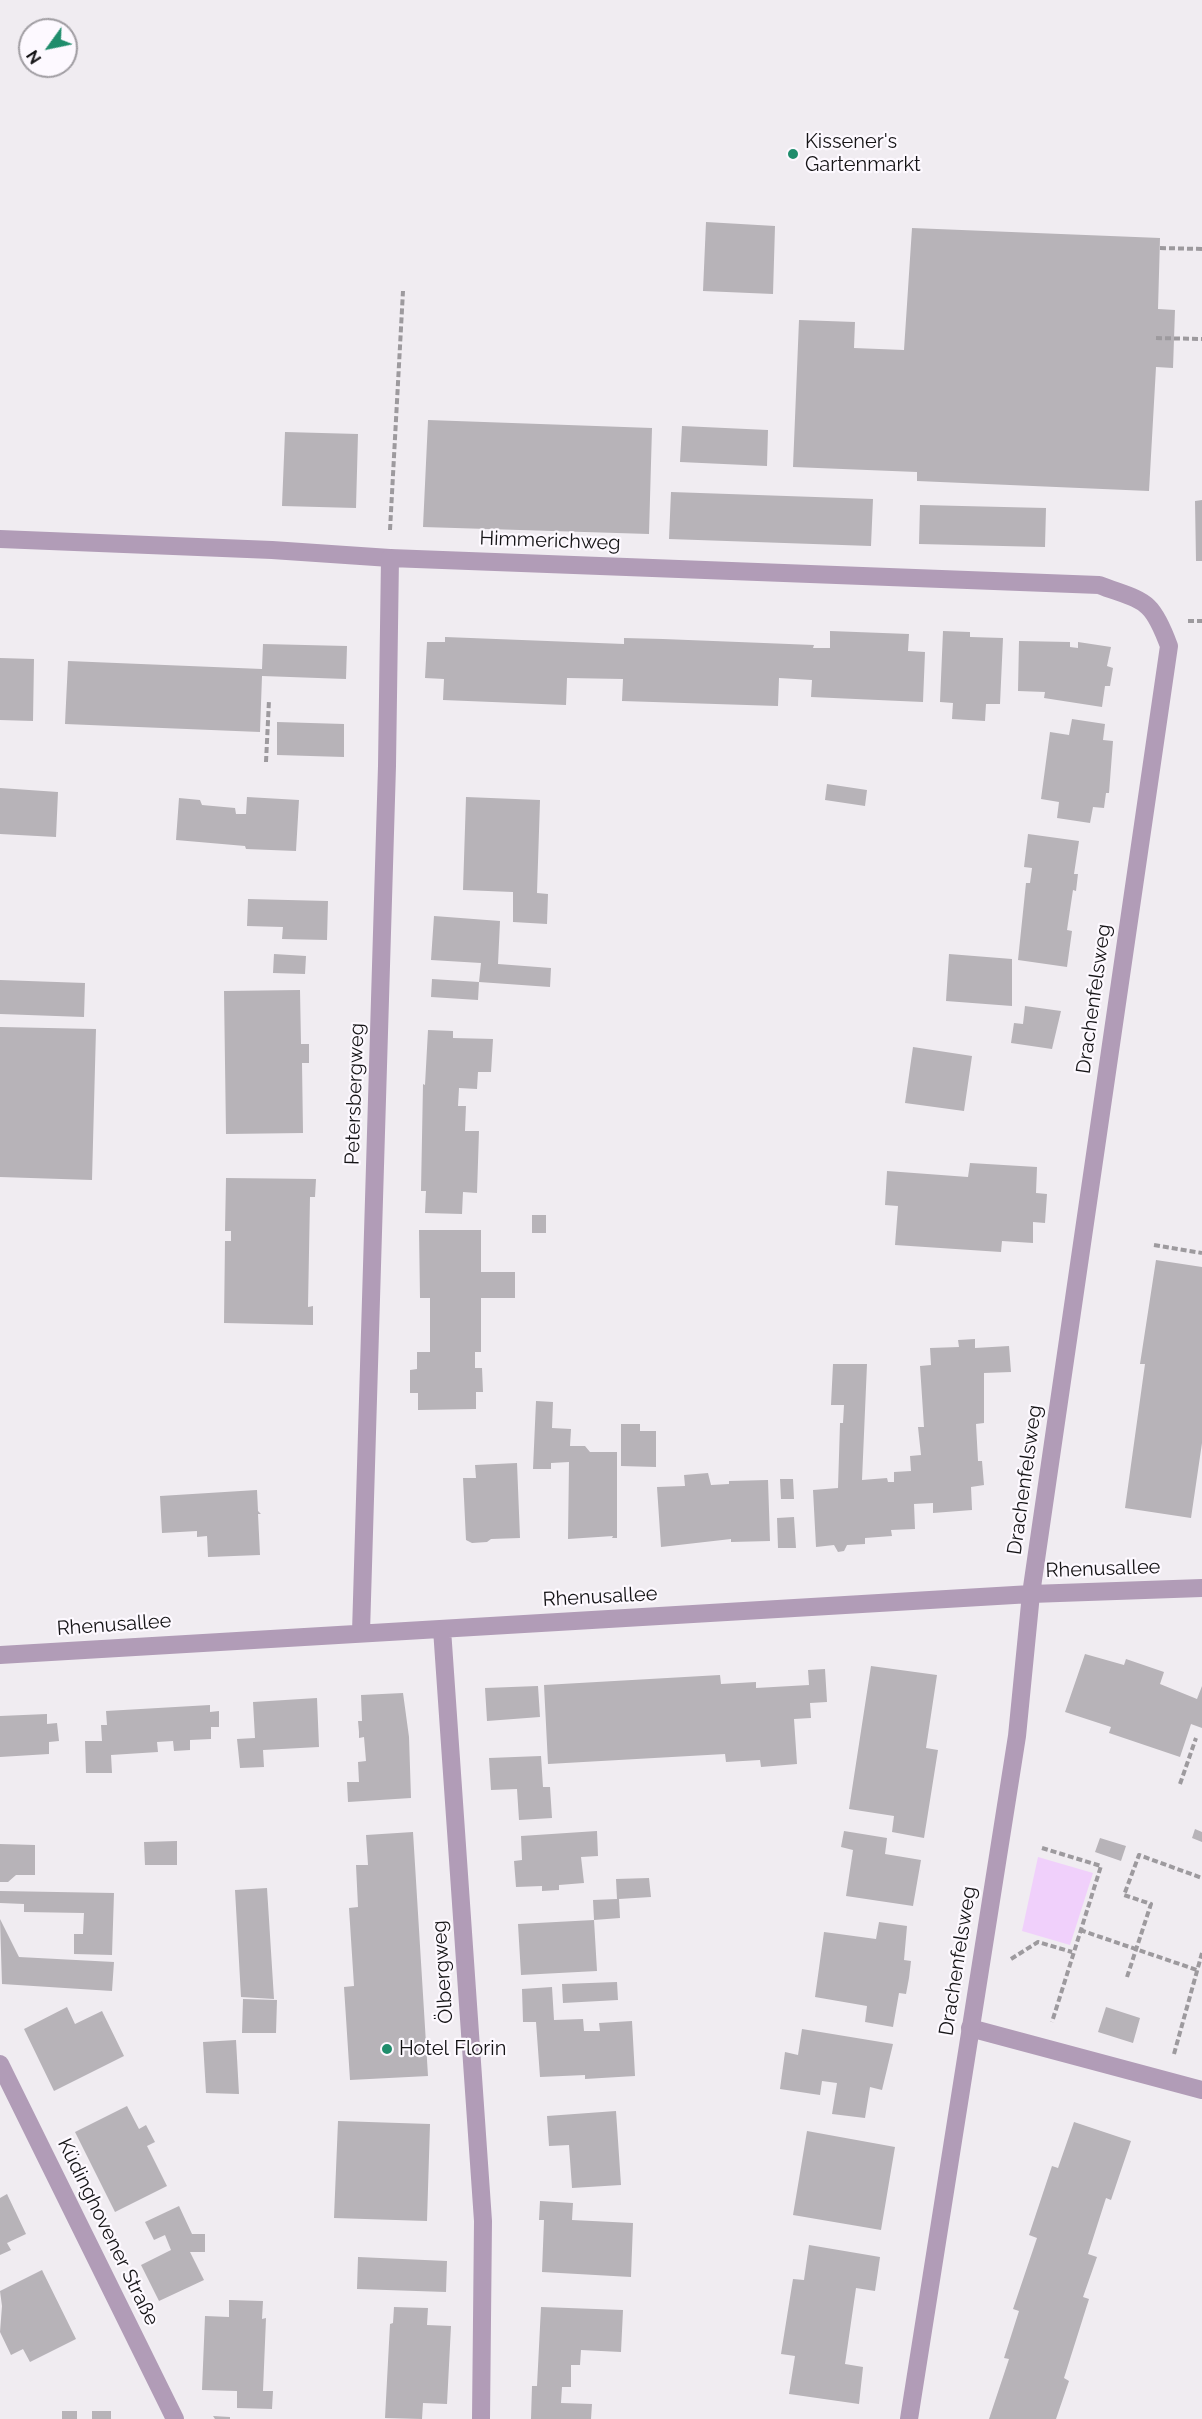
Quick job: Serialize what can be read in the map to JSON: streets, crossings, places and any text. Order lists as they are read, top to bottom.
{
  "streets": {
    "street": [
      "Himmerichweg",
      "Drachenfelsweg",
      "Petersbergweg",
      "Rhenusallee",
      "Ölbergweg",
      "Küdinghovener Straße"
    ]
  },
  "crossings": [
    ["Himmerichweg", "Drachenfelsweg"],
    ["Himmerichweg", "Petersbergweg"],
    ["Drachenfelsweg", "Rhenusallee"],
    ["Petersbergweg", "Rhenusallee"],
    ["Rhenusallee", "Ölbergweg"]
  ],
  "places": ["Kissener's Gartenmarkt", "Hotel Florin"],
  "north": "bottom left"
}
